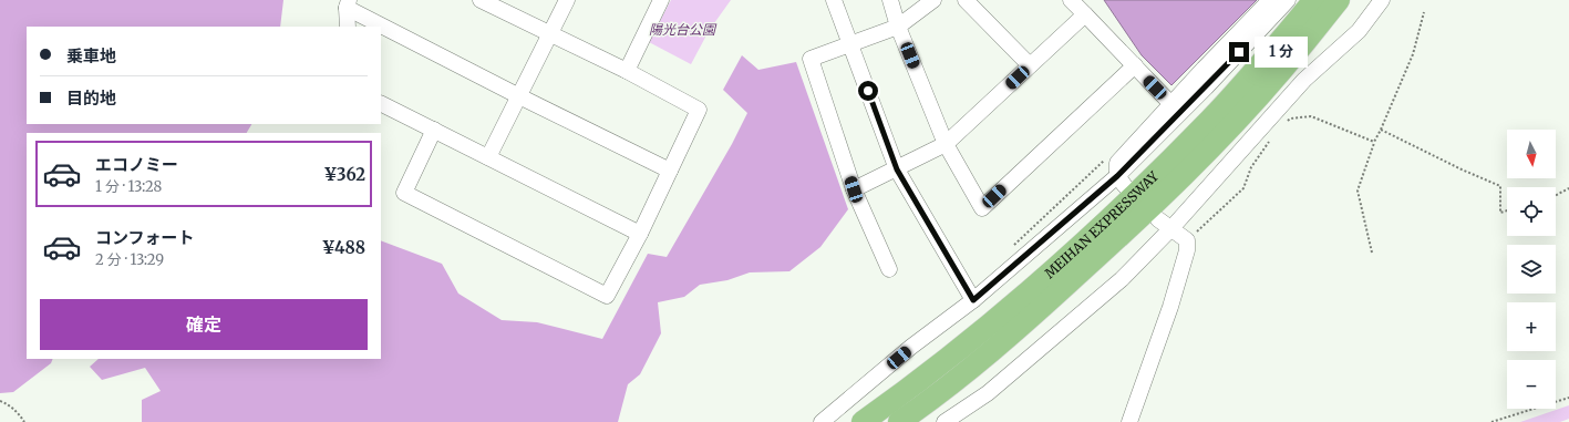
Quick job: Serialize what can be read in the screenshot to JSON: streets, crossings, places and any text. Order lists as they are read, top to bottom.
{
  "streets": {
    "highway": ["MEIHAN EXPRESSWAY"]
  },
  "parks": ["陽光台公園"],
  "north": "bottom",
  "page": {
    "banner": ["乗車地", "目的地"],
    "bubble": "1 分",
    "map_buttons": ["+", "−"],
    "list": [
      {
        "name": "エコノミー",
        "note": "1 分 · 13:28",
        "value": "¥362"
      },
      {
        "name": "コンフォート",
        "note": "2 分 · 13:29",
        "value": "¥488"
      }
    ],
    "buttons": "確定"
  }
}
